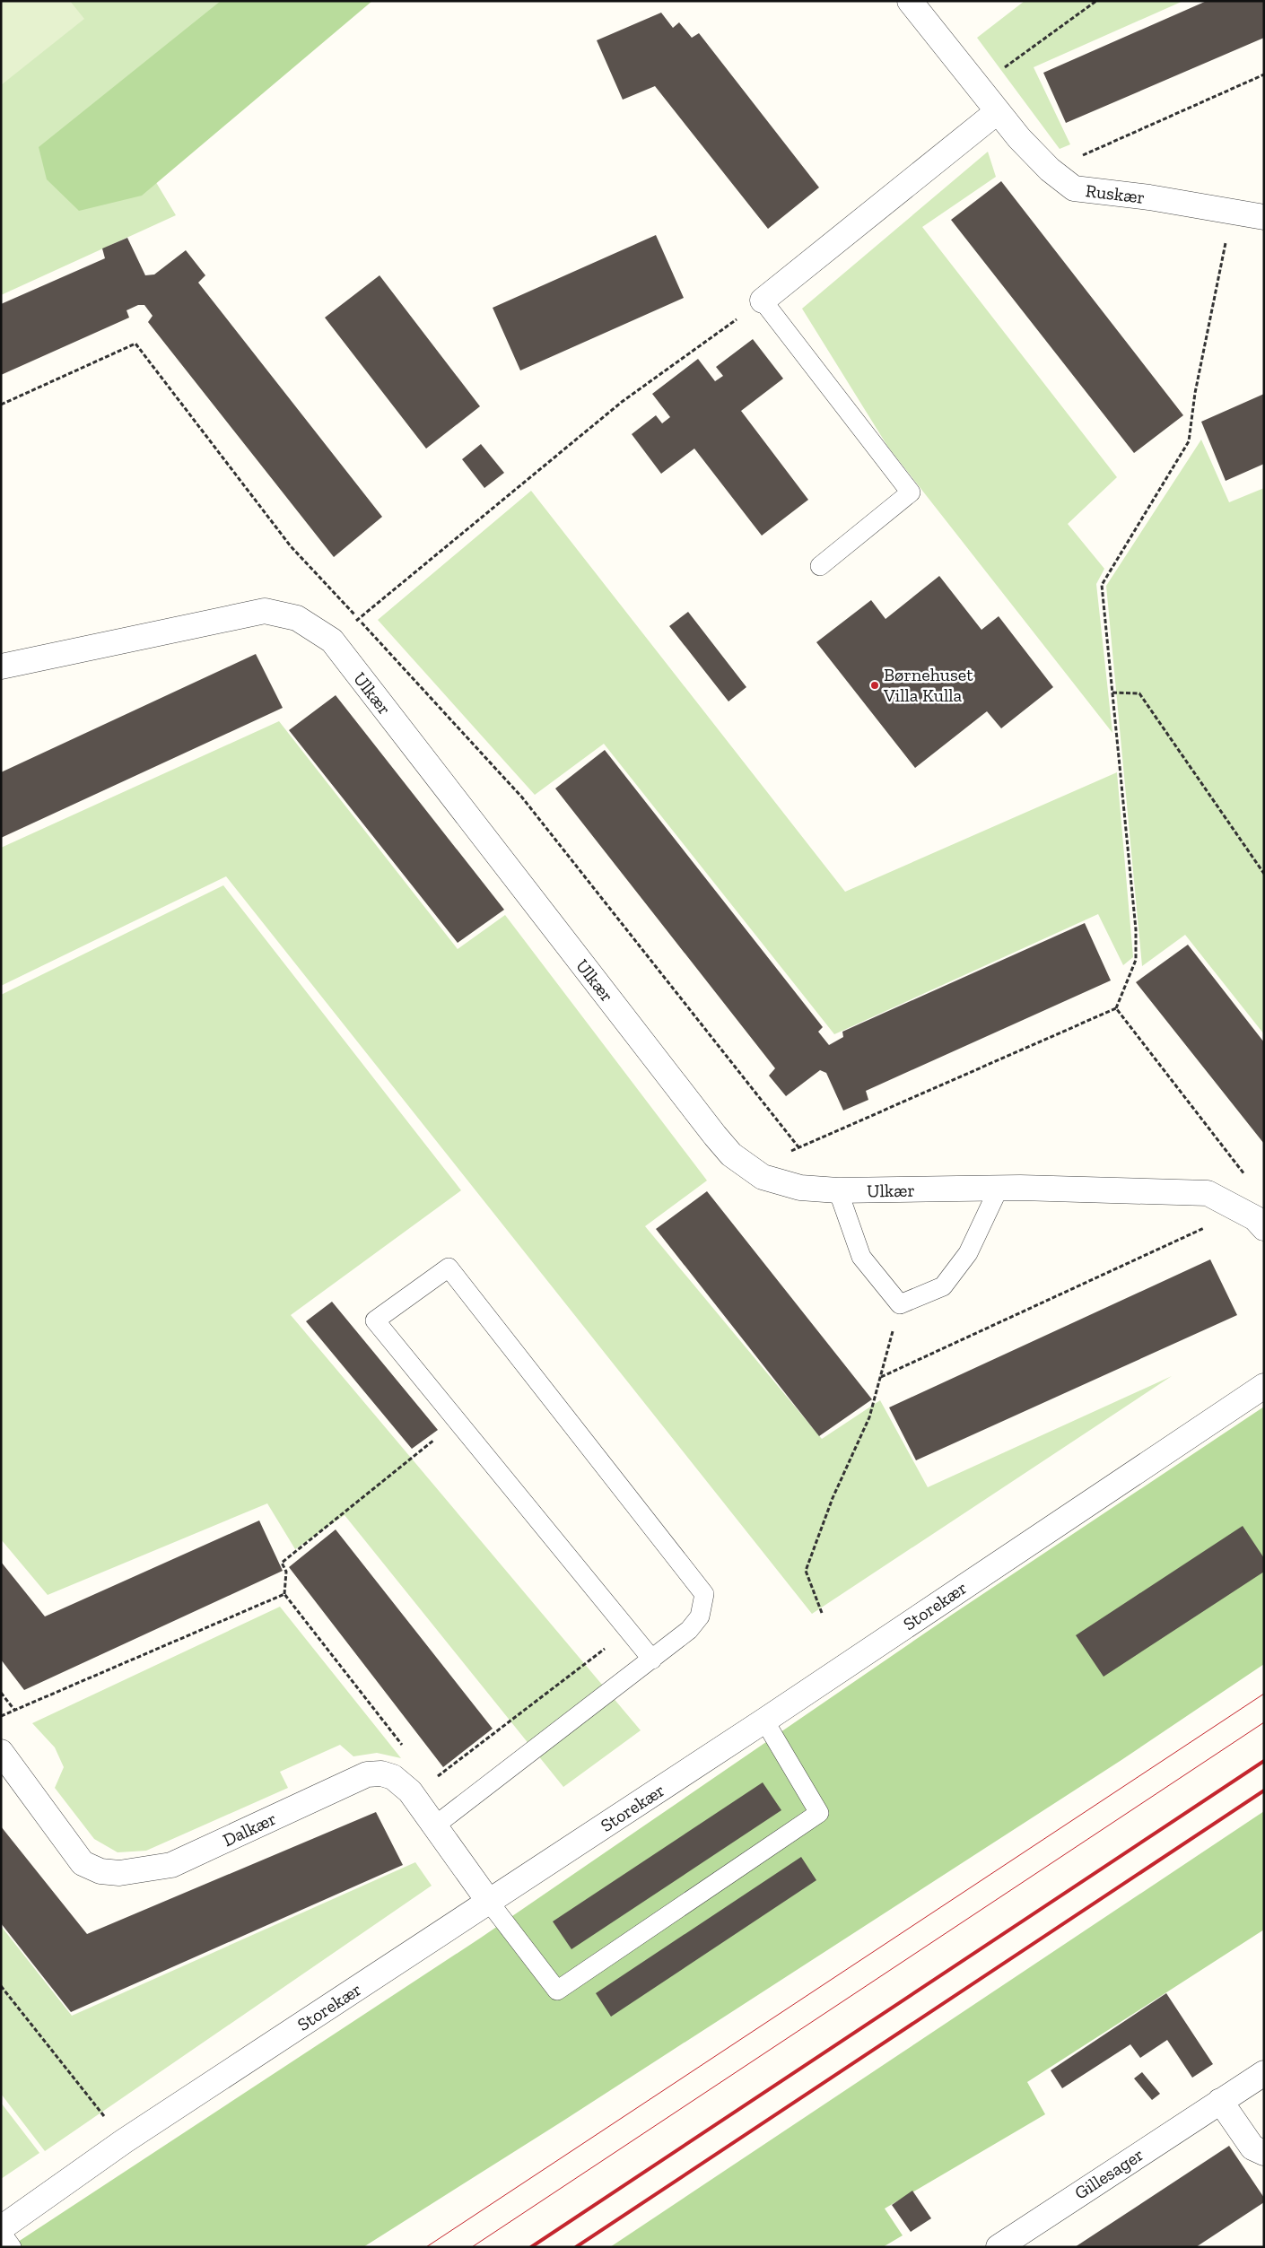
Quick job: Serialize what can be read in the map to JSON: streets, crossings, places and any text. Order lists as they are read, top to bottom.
{
  "streets": {
    "street": [
      "Ruskær",
      "Ulkær",
      "Storekær",
      "Dalkær",
      "Gillesager"
    ]
  },
  "crossings": [
    ["Storekær", "Dalkær"]
  ],
  "places": ["Børnehuset Villa Kulla"]
}
